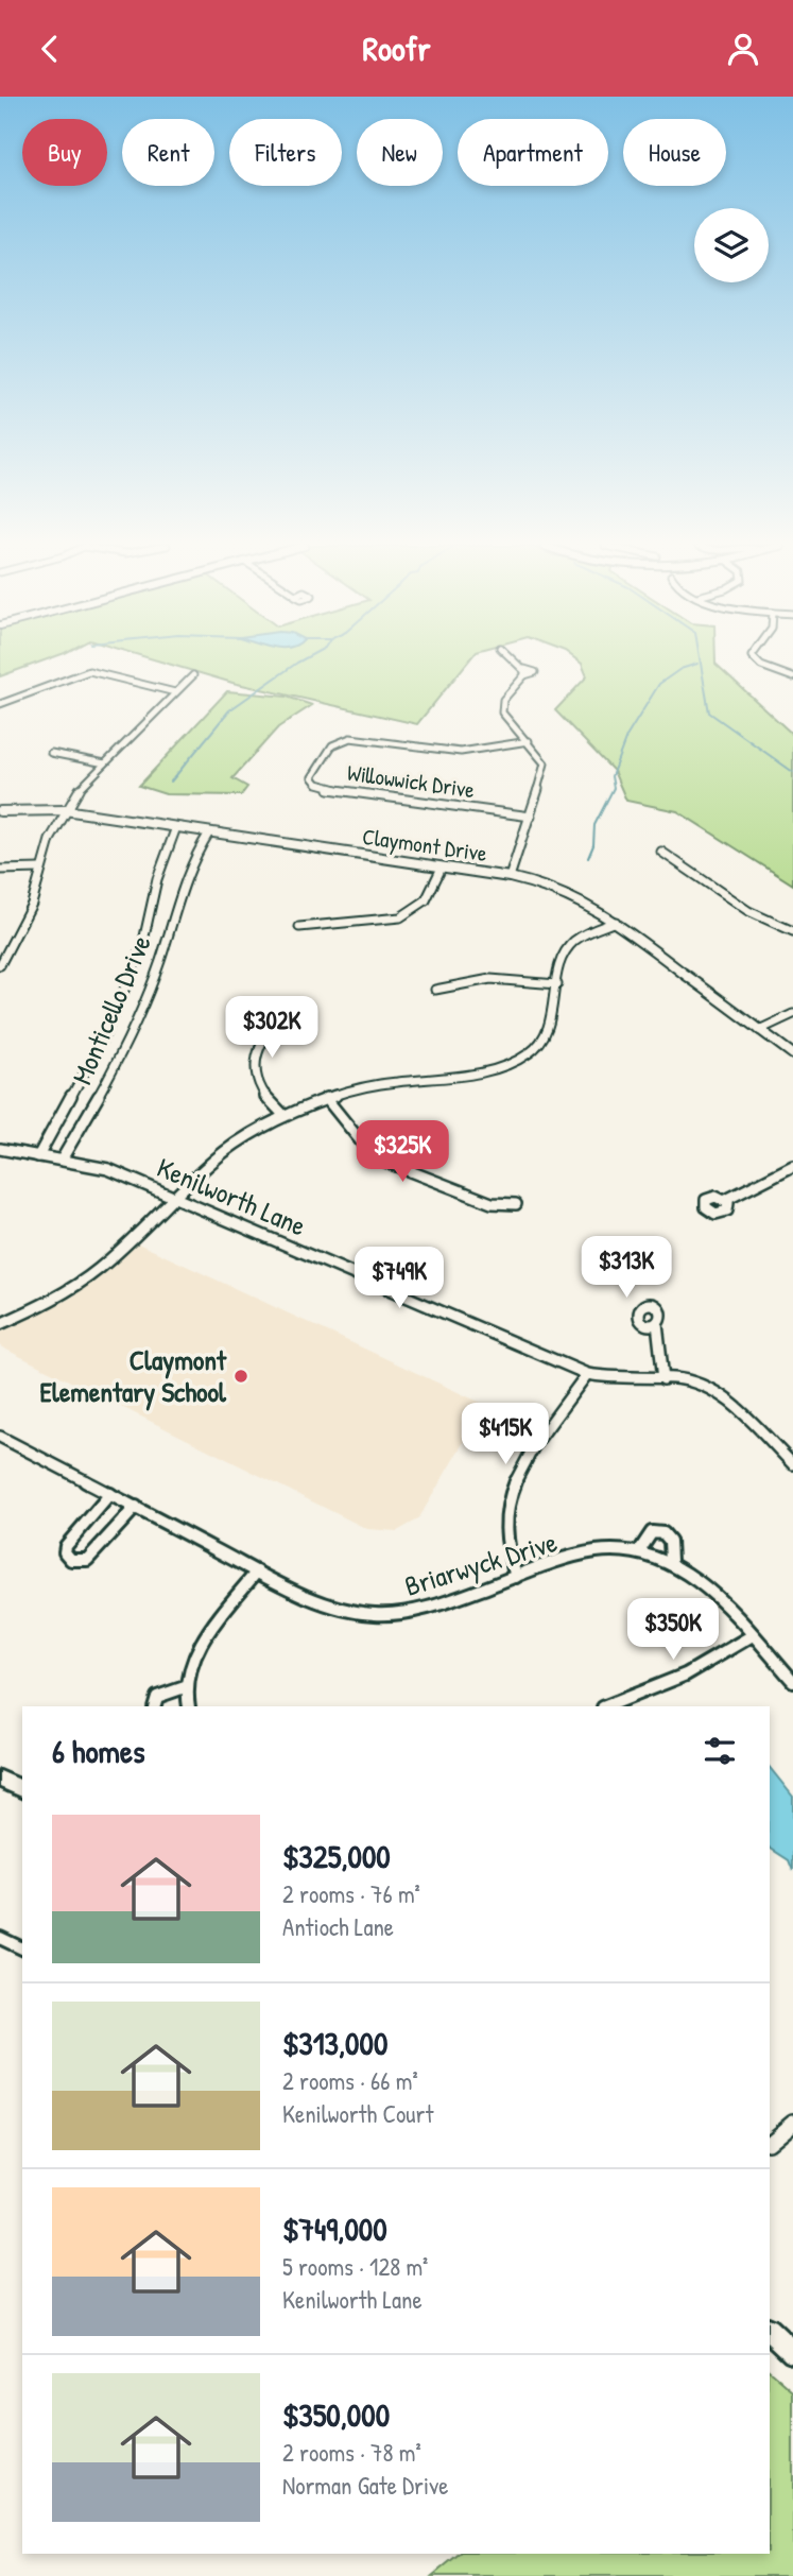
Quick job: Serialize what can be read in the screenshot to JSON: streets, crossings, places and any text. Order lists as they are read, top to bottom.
{
  "streets": {
    "street": [
      "Willowwick Drive",
      "Claymont Drive",
      "Monticello Drive",
      "Kenilworth Lane",
      "Briarwyck Drive"
    ]
  },
  "crossings": [
    ["Claymont Drive", "Monticello Drive"],
    ["Monticello Drive", "Kenilworth Lane"]
  ],
  "places": ["Claymont Elementary School"],
  "page": {
    "header": "Roofr",
    "chip": [
      "Buy",
      "Rent",
      "Filters",
      "New",
      "Apartment",
      "House"
    ],
    "price": [
      "$302K",
      "$325K",
      "$313K",
      "$749K",
      "$415K",
      "$350K"
    ],
    "heading": "6 homes",
    "list": [
      {
        "name": "$325,000",
        "note": "2 rooms · 76 m² · Antioch Lane"
      },
      {
        "name": "$313,000",
        "note": "2 rooms · 66 m² · Kenilworth Court"
      },
      {
        "name": "$749,000",
        "note": "5 rooms · 128 m² · Kenilworth Lane"
      },
      {
        "name": "$350,000",
        "note": "2 rooms · 78 m² · Norman Gate Drive"
      }
    ]
  }
}
